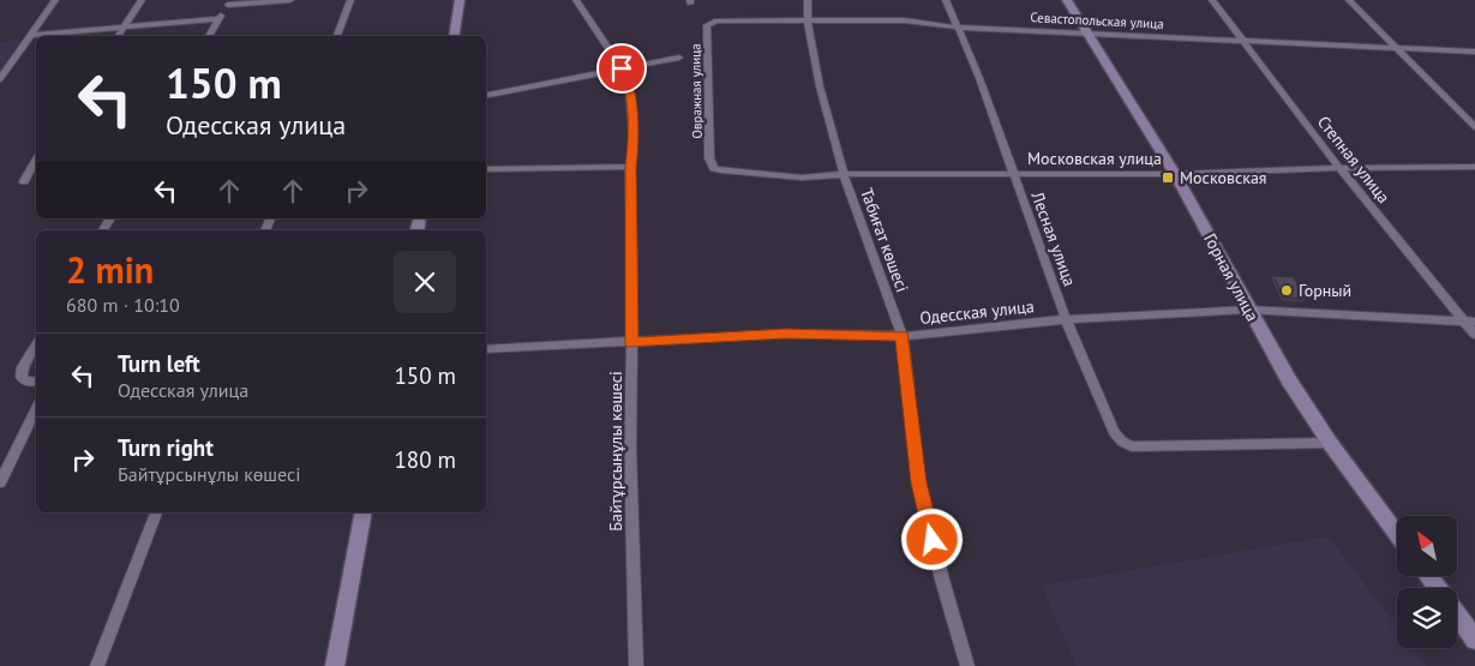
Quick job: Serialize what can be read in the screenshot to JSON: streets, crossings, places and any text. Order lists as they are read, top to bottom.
{
  "streets": {
    "street": [
      "Севастопольская улица",
      "Овражная улица",
      "Московская улица",
      "Степная улица",
      "Лесная улица",
      "Табиғат көшесі",
      "Горная улица",
      "Одесская улица",
      "Байтұрсынұлы көшесі"
    ]
  },
  "crossings": [
    ["Севастопольская улица", "Овражная улица"],
    ["Севастопольская улица", "Степная улица"],
    ["Севастопольская улица", "Лесная улица"],
    ["Севастопольская улица", "Табиғат көшесі"],
    ["Севастопольская улица", "Горная улица"],
    ["Овражная улица", "Московская улица"],
    ["Московская улица", "Степная улица"],
    ["Московская улица", "Лесная улица"],
    ["Московская улица", "Табиғат көшесі"],
    ["Московская улица", "Горная улица"],
    ["Степная улица", "Одесская улица"],
    ["Лесная улица", "Горная улица"],
    ["Лесная улица", "Одесская улица"],
    ["Табиғат көшесі", "Одесская улица"],
    ["Горная улица", "Одесская улица"],
    ["Одесская улица", "Байтұрсынұлы көшесі"]
  ],
  "places": {
    "transit": ["Московская"],
    "other": ["Горный"]
  },
  "north": "top left",
  "page": {
    "turn": ["150 m", "Одесская улица"],
    "heading": ["2 min", "680 m · 10:10"],
    "list": [
      {
        "name": "Turn left",
        "note": "Одесская улица",
        "value": "150 m"
      },
      {
        "name": "Turn right",
        "note": "Байтұрсынұлы көшесі",
        "value": "180 m"
      }
    ]
  }
}
